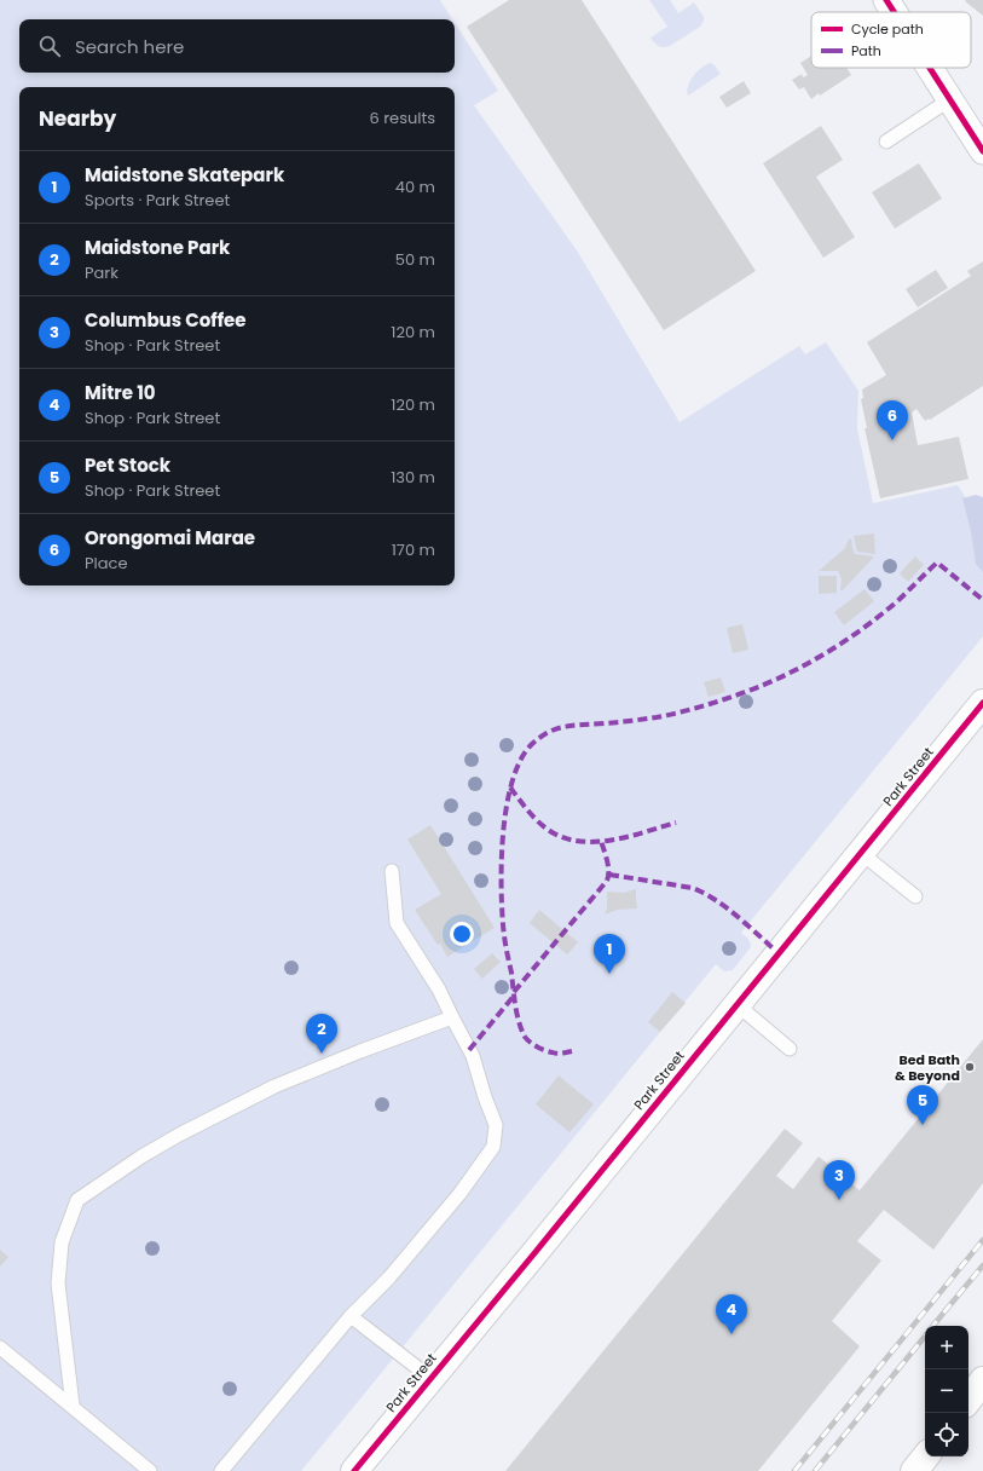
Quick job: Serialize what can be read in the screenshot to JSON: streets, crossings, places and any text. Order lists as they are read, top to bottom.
{
  "streets": {
    "street": ["Park Street"]
  },
  "places": ["Bed Bath & Beyond"],
  "legend": ["Cycle path", "Path"],
  "page": {
    "search": "Search here",
    "heading": ["Nearby", "6 results"],
    "list": [
      {
        "mark": "1",
        "name": "Maidstone Skatepark",
        "note": "Sports · Park Street",
        "value": "40 m"
      },
      {
        "mark": "2",
        "name": "Maidstone Park",
        "note": "Park",
        "value": "50 m"
      },
      {
        "mark": "3",
        "name": "Columbus Coffee",
        "note": "Shop · Park Street",
        "value": "120 m"
      },
      {
        "mark": "4",
        "name": "Mitre 10",
        "note": "Shop · Park Street",
        "value": "120 m"
      },
      {
        "mark": "5",
        "name": "Pet Stock",
        "note": "Shop · Park Street",
        "value": "130 m"
      },
      {
        "mark": "6",
        "name": "Orongomai Marae",
        "note": "Place",
        "value": "170 m"
      }
    ],
    "pins": [
      "6",
      "1",
      "2",
      "5",
      "3",
      "4"
    ],
    "map_buttons": ["+", "−"]
  }
}
